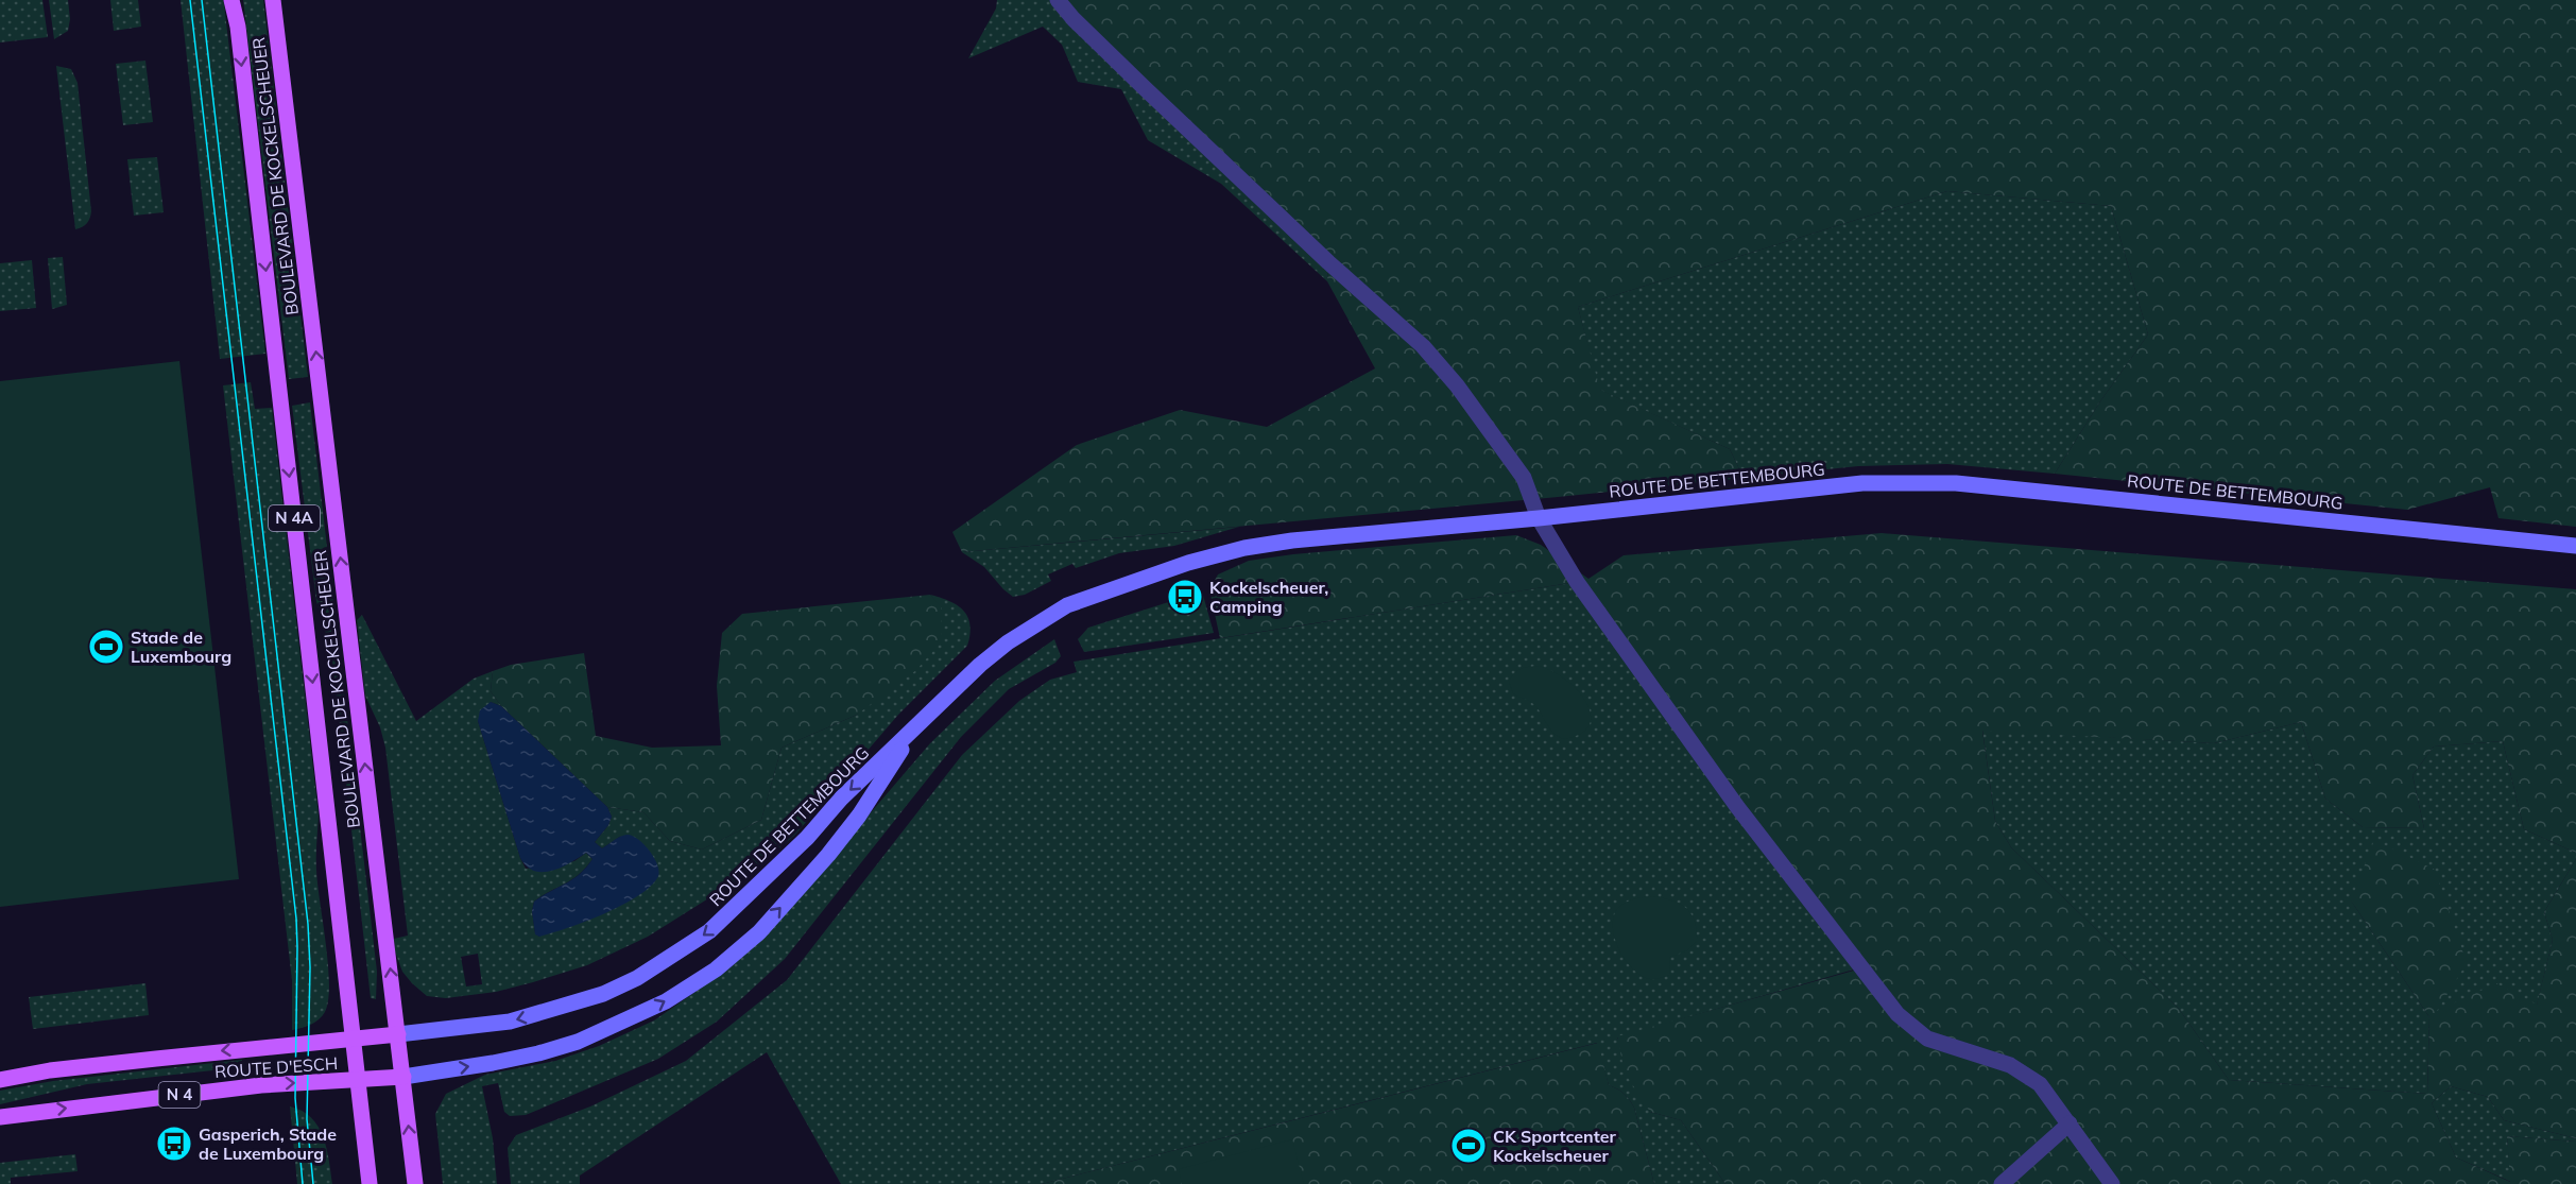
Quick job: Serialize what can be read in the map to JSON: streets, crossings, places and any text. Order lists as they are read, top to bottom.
{
  "streets": {
    "main road": [
      "BOULEVARD DE KOCKELSCHEUER",
      "ROUTE DE BETTEMBOURG",
      "N 4A",
      "ROUTE D'ESCH",
      "N 4"
    ]
  },
  "crossings": [
    ["BOULEVARD DE KOCKELSCHEUER", "ROUTE DE BETTEMBOURG"],
    ["BOULEVARD DE KOCKELSCHEUER", "ROUTE D'ESCH"],
    ["ROUTE DE BETTEMBOURG", "ROUTE D'ESCH"]
  ],
  "places": {
    "bus stop": ["Kockelscheuer, Camping", "Gasperich, Stade de Luxembourg"],
    "sports": ["Stade de Luxembourg", "CK Sportcenter Kockelscheuer"]
  }
}
